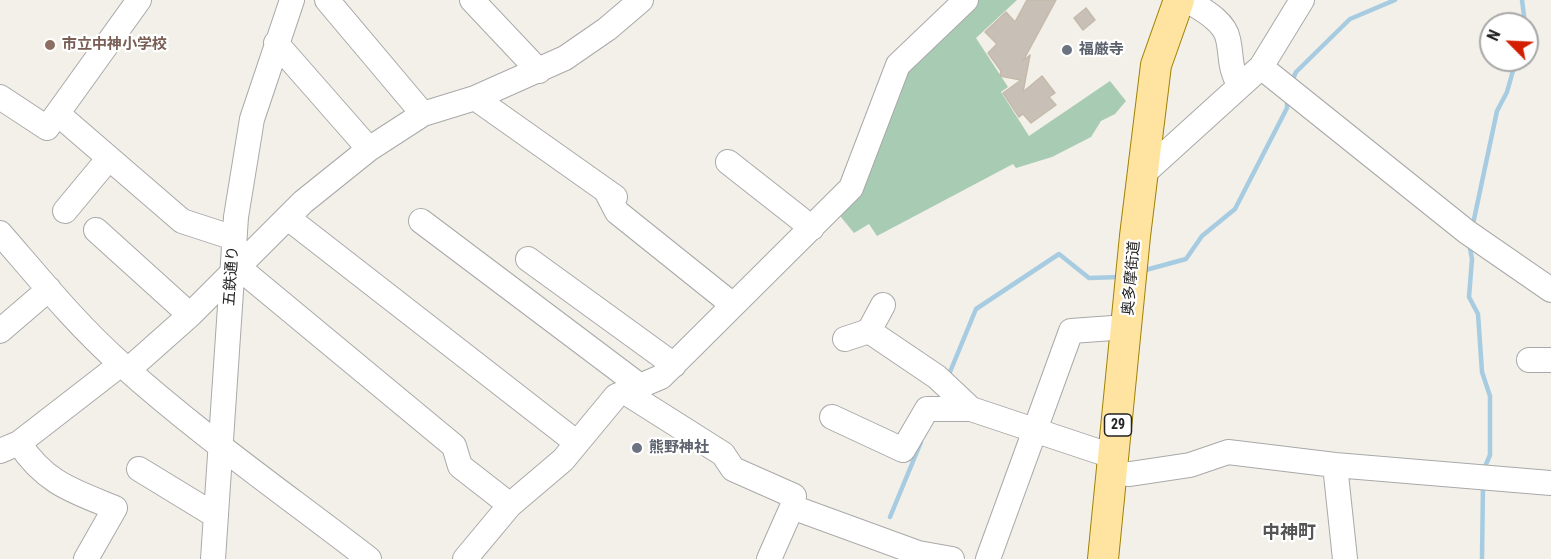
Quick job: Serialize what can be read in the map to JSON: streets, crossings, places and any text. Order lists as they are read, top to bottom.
{
  "streets": {
    "main road": ["奥多摩街道", "29"],
    "street": ["五鉄通り"]
  },
  "districts": ["中神町"],
  "places": ["市立中神小学校", "福厳寺", "熊野神社"],
  "north": "top left"
}
